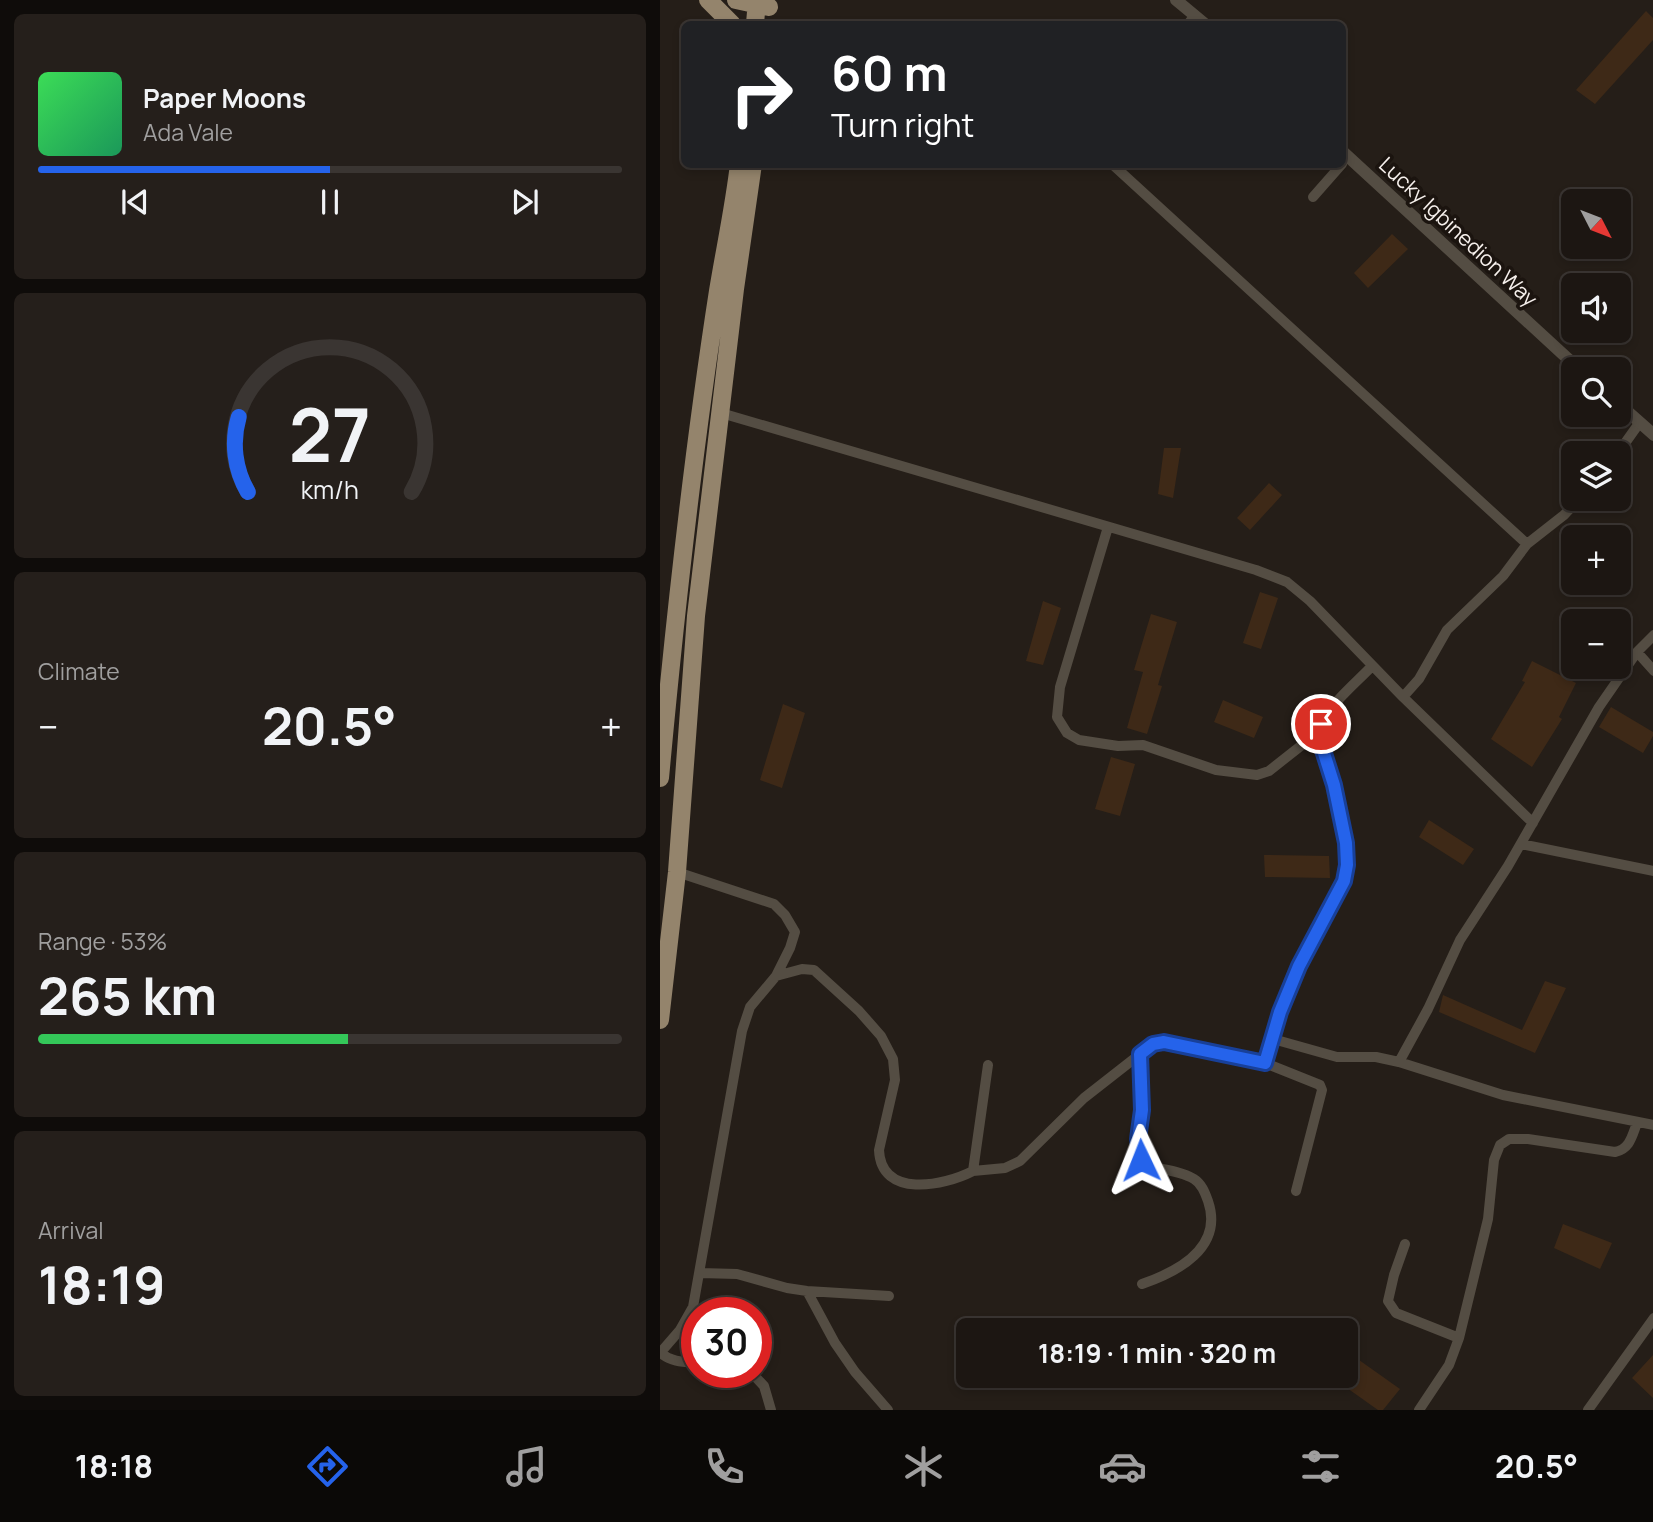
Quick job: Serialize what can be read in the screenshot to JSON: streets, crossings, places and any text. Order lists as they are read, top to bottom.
{
  "streets": {
    "street": ["Lucky Igbinedion Way"]
  },
  "north": "bottom right",
  "page": {
    "turn": ["60 m", "Turn right"],
    "song": ["Paper Moons", "Ada Vale"],
    "map_buttons": ["+", "−"],
    "tile": [
      "Climate",
      ["Range · 53%", "265 km"],
      ["Arrival", "18:19"]
    ],
    "heat": ["−", "20.5°", "+"],
    "limit": "30",
    "trip": "18:19 · 1 min · 320 m",
    "tabs": ["18:18", "20.5°"],
    "gauge": ["27", "km/h"]
  }
}
